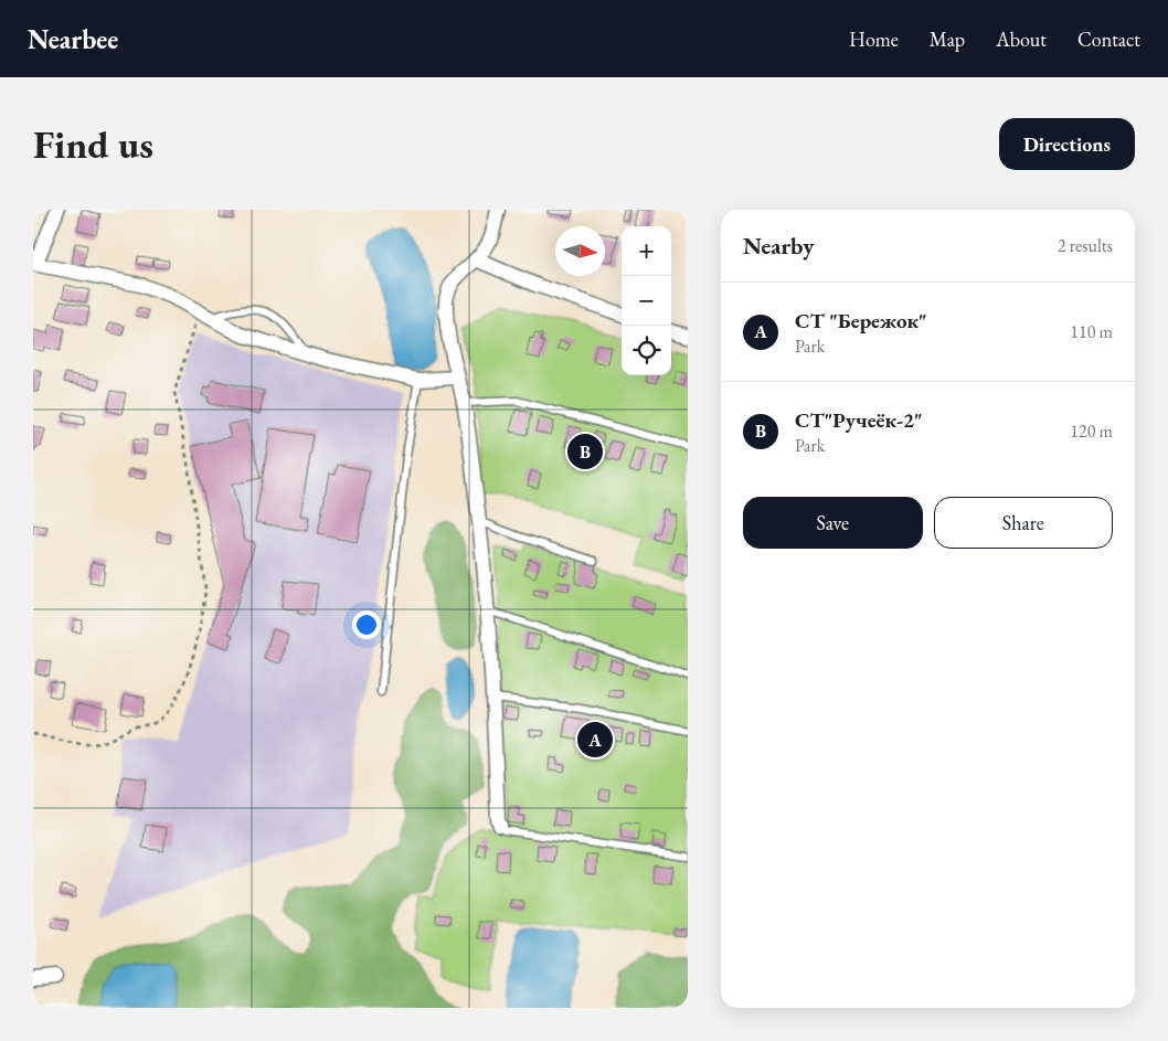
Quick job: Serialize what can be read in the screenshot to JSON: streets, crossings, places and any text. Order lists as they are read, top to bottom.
{
  "north": "right",
  "page": {
    "header": "Nearbee",
    "nav": [
      "Home",
      "Map",
      "About",
      "Contact"
    ],
    "buttons": [
      "Directions",
      ["Save", "Share"]
    ],
    "title": "Find us",
    "heading": ["Nearby", "2 results"],
    "map_buttons": ["+", "−"],
    "list": [
      {
        "mark": "A",
        "name": "СТ \"Бережок\"",
        "note": "Park",
        "value": "110 m"
      },
      {
        "mark": "B",
        "name": "СТ\"Ручеёк-2\"",
        "note": "Park",
        "value": "120 m"
      }
    ],
    "pins": ["B", "A"]
  }
}
